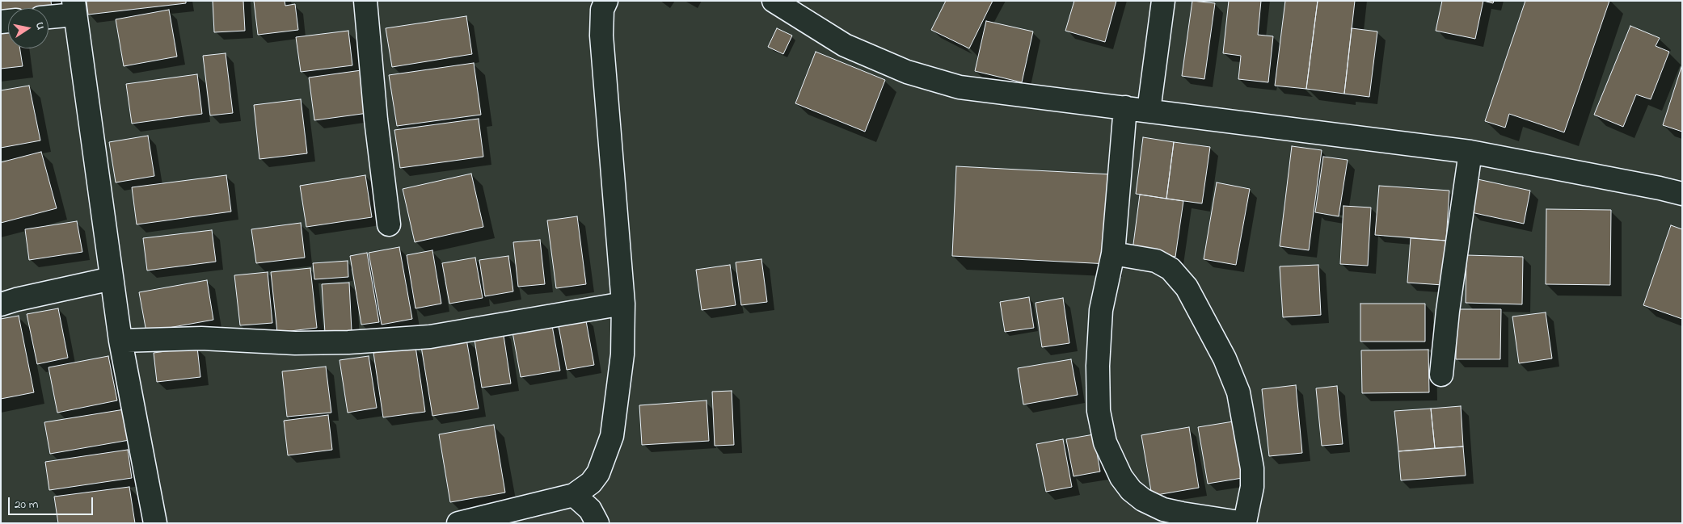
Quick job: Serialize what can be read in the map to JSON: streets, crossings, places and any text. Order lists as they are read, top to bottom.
{
  "scale_bar": "20 m",
  "north": "right"
}
